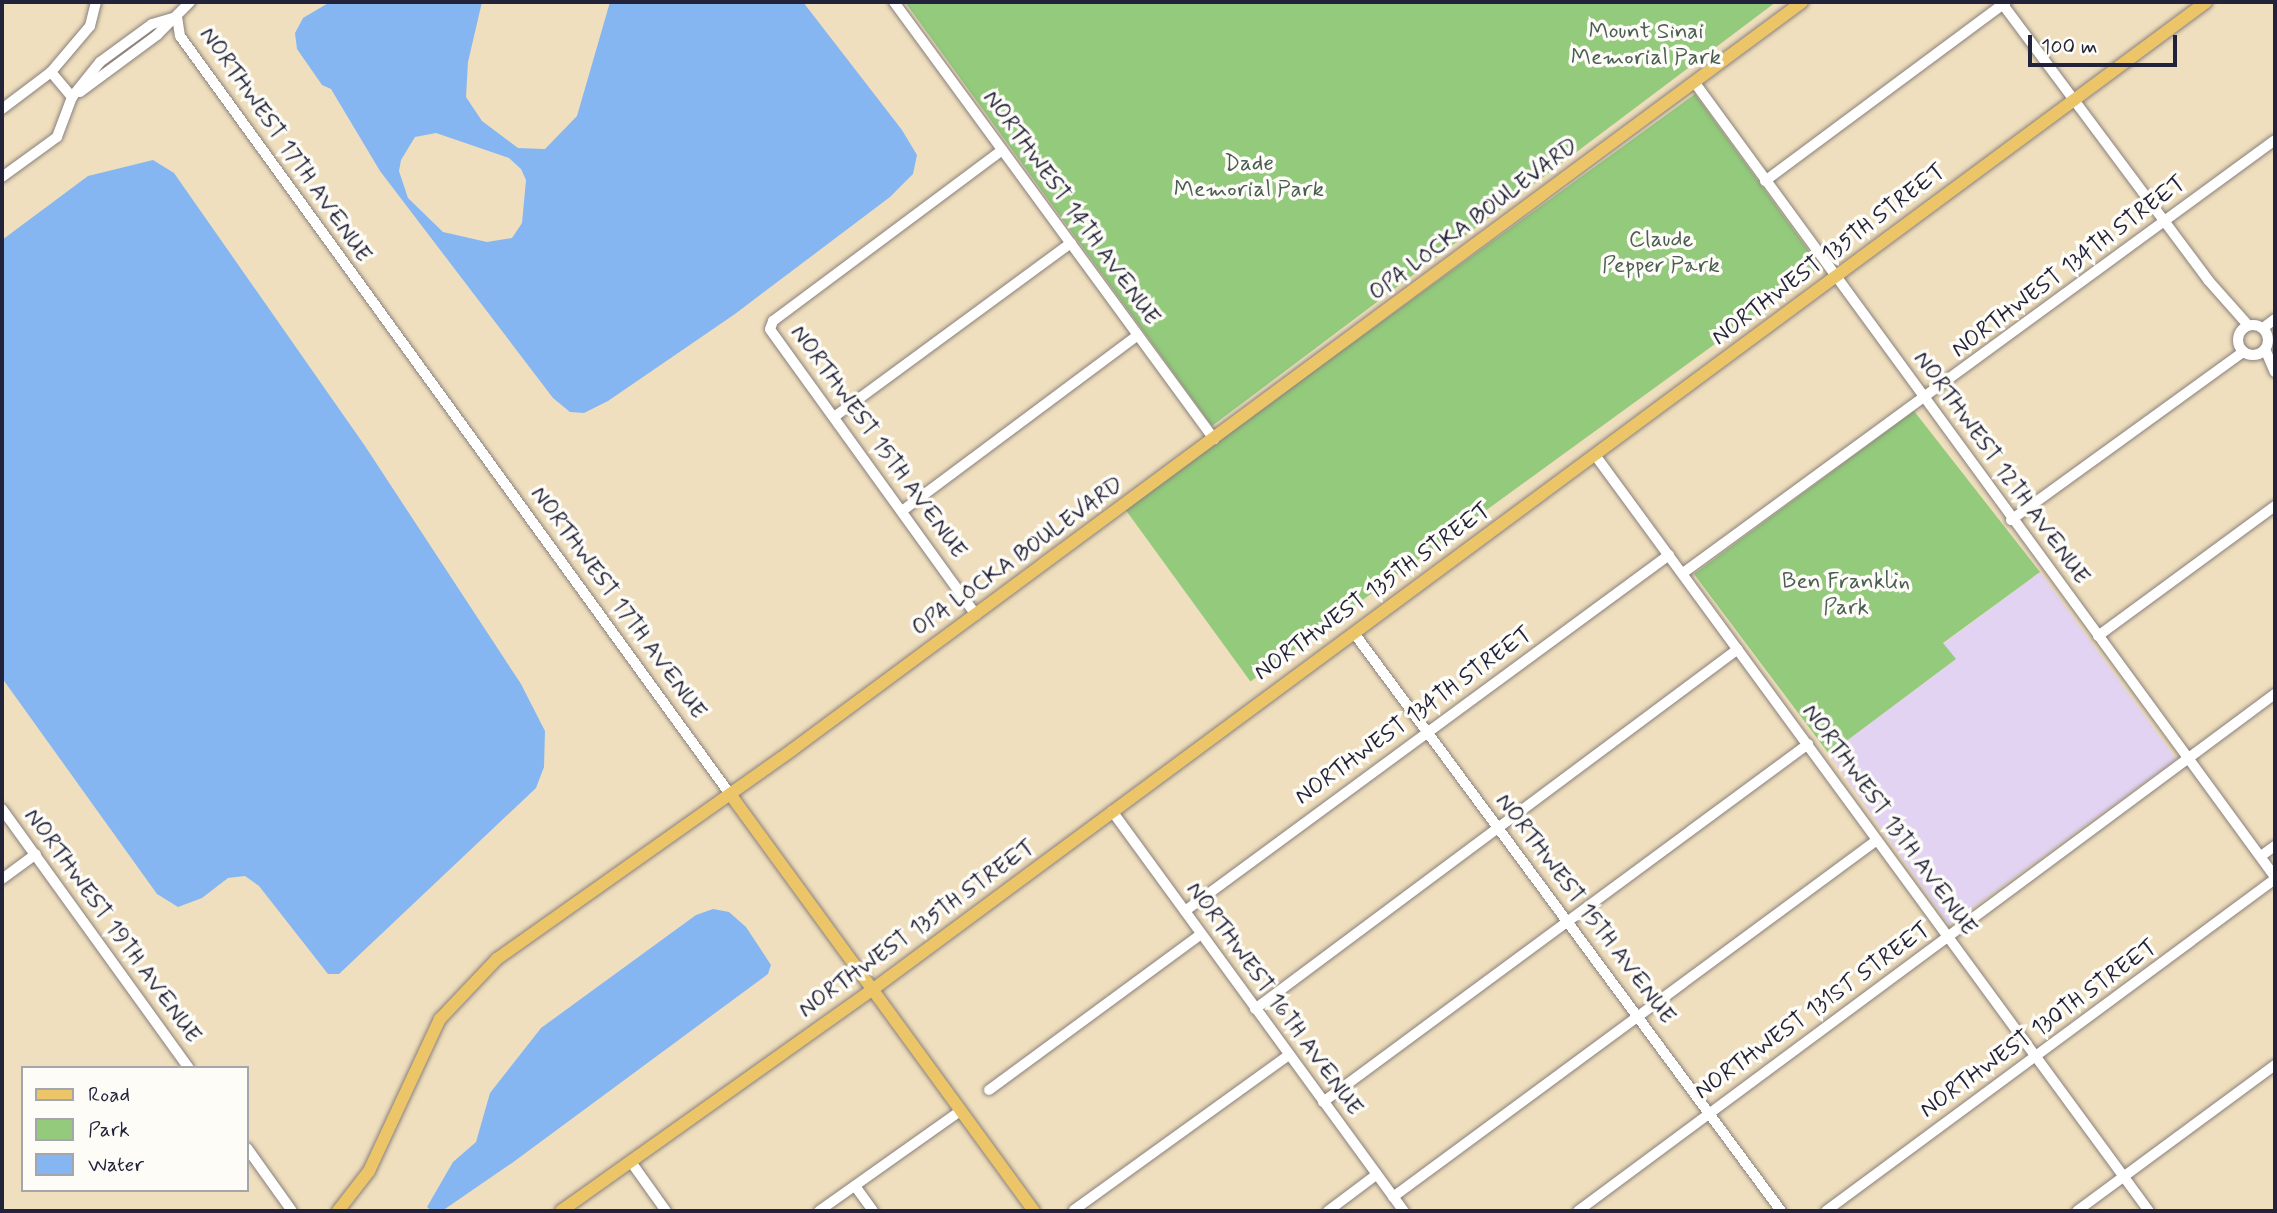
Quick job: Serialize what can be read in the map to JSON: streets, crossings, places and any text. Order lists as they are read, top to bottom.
{
  "streets": {
    "main road": ["NORTHWEST 17TH AVENUE", "OPA LOCKA BOULEVARD", "NORTHWEST 135TH STREET"],
    "street": [
      "NORTHWEST 14TH AVENUE",
      "NORTHWEST 134TH STREET",
      "NORTHWEST 15TH AVENUE",
      "NORTHWEST 12TH AVENUE",
      "NORTHWEST 13TH AVENUE",
      "NORTHWEST 19TH AVENUE",
      "NORTHWEST 16TH AVENUE",
      "NORTHWEST 131ST STREET",
      "NORTHWEST 130TH STREET"
    ]
  },
  "crossings": [
    ["NORTHWEST 17TH AVENUE", "OPA LOCKA BOULEVARD"],
    ["NORTHWEST 17TH AVENUE", "NORTHWEST 135TH STREET"],
    ["NORTHWEST 14TH AVENUE", "OPA LOCKA BOULEVARD"],
    ["NORTHWEST 14TH AVENUE", "NORTHWEST 15TH AVENUE"],
    ["OPA LOCKA BOULEVARD", "NORTHWEST 15TH AVENUE"],
    ["OPA LOCKA BOULEVARD", "NORTHWEST 12TH AVENUE"],
    ["NORTHWEST 135TH STREET", "NORTHWEST 15TH AVENUE"],
    ["NORTHWEST 135TH STREET", "NORTHWEST 12TH AVENUE"],
    ["NORTHWEST 135TH STREET", "NORTHWEST 13TH AVENUE"],
    ["NORTHWEST 135TH STREET", "NORTHWEST 16TH AVENUE"],
    ["NORTHWEST 134TH STREET", "NORTHWEST 15TH AVENUE"],
    ["NORTHWEST 134TH STREET", "NORTHWEST 12TH AVENUE"],
    ["NORTHWEST 134TH STREET", "NORTHWEST 13TH AVENUE"],
    ["NORTHWEST 134TH STREET", "NORTHWEST 16TH AVENUE"],
    ["NORTHWEST 15TH AVENUE", "NORTHWEST 131ST STREET"],
    ["NORTHWEST 12TH AVENUE", "NORTHWEST 131ST STREET"],
    ["NORTHWEST 12TH AVENUE", "NORTHWEST 130TH STREET"],
    ["NORTHWEST 13TH AVENUE", "NORTHWEST 131ST STREET"],
    ["NORTHWEST 13TH AVENUE", "NORTHWEST 130TH STREET"]
  ],
  "parks": [
    "Mount Sinai Memorial Park",
    "Dade Memorial Park",
    "Claude Pepper Park",
    "Ben Franklin Park"
  ],
  "legend": ["Road", "Park", "Water"],
  "scale_bar": "100 m"
}
